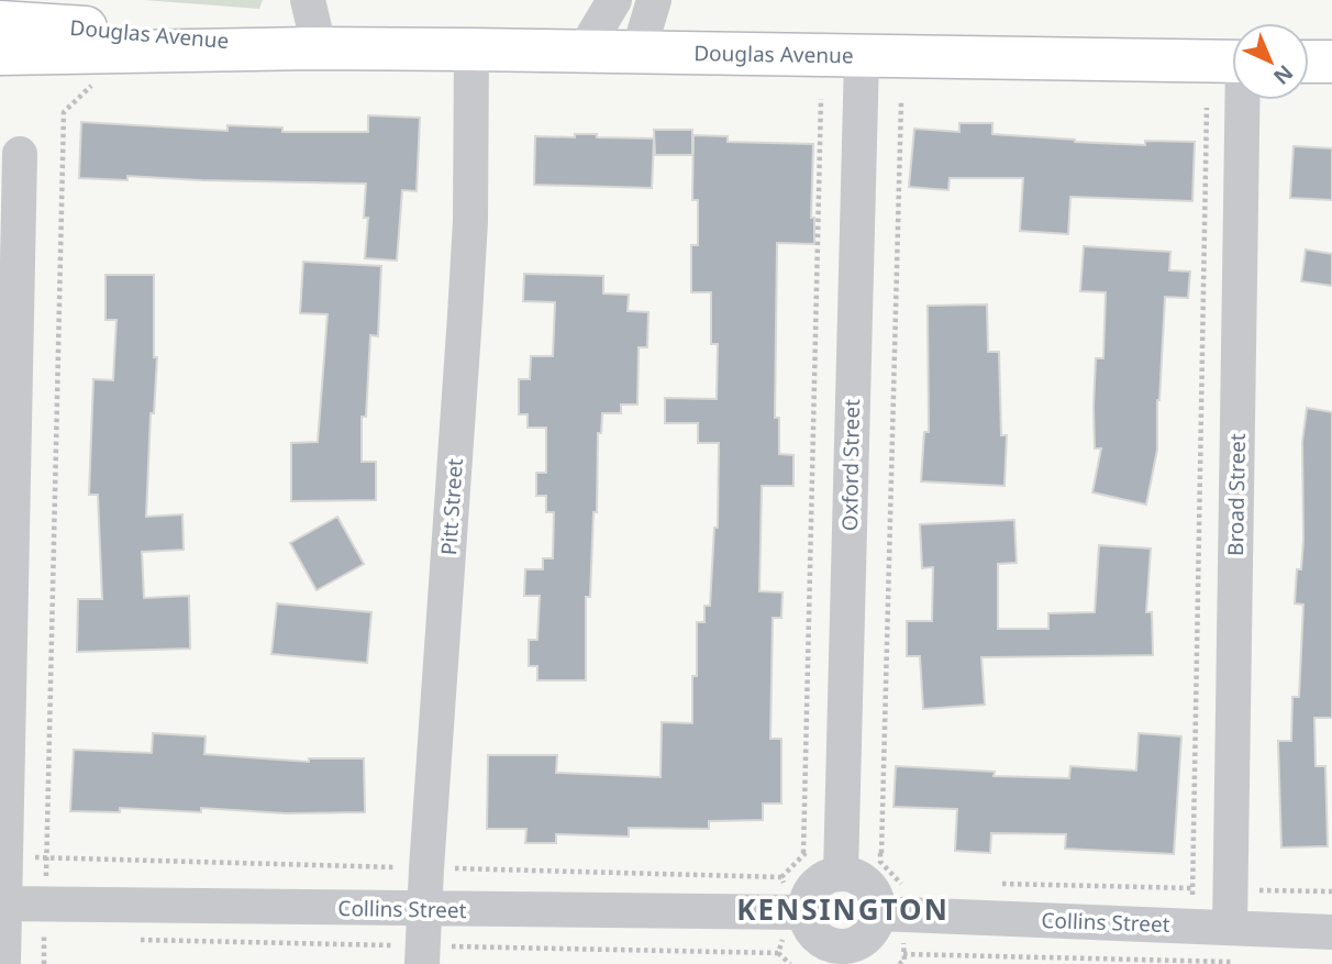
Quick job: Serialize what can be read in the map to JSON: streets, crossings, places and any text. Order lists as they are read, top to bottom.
{
  "streets": {
    "main road": ["Douglas Avenue"],
    "street": [
      "Oxford Street",
      "Broad Street",
      "Pitt Street",
      "Collins Street"
    ]
  },
  "crossings": [
    ["Douglas Avenue", "Oxford Street"],
    ["Douglas Avenue", "Pitt Street"],
    ["Oxford Street", "Collins Street"],
    ["Broad Street", "Collins Street"],
    ["Pitt Street", "Collins Street"]
  ],
  "districts": ["KENSINGTON"],
  "north": "bottom right"
}
